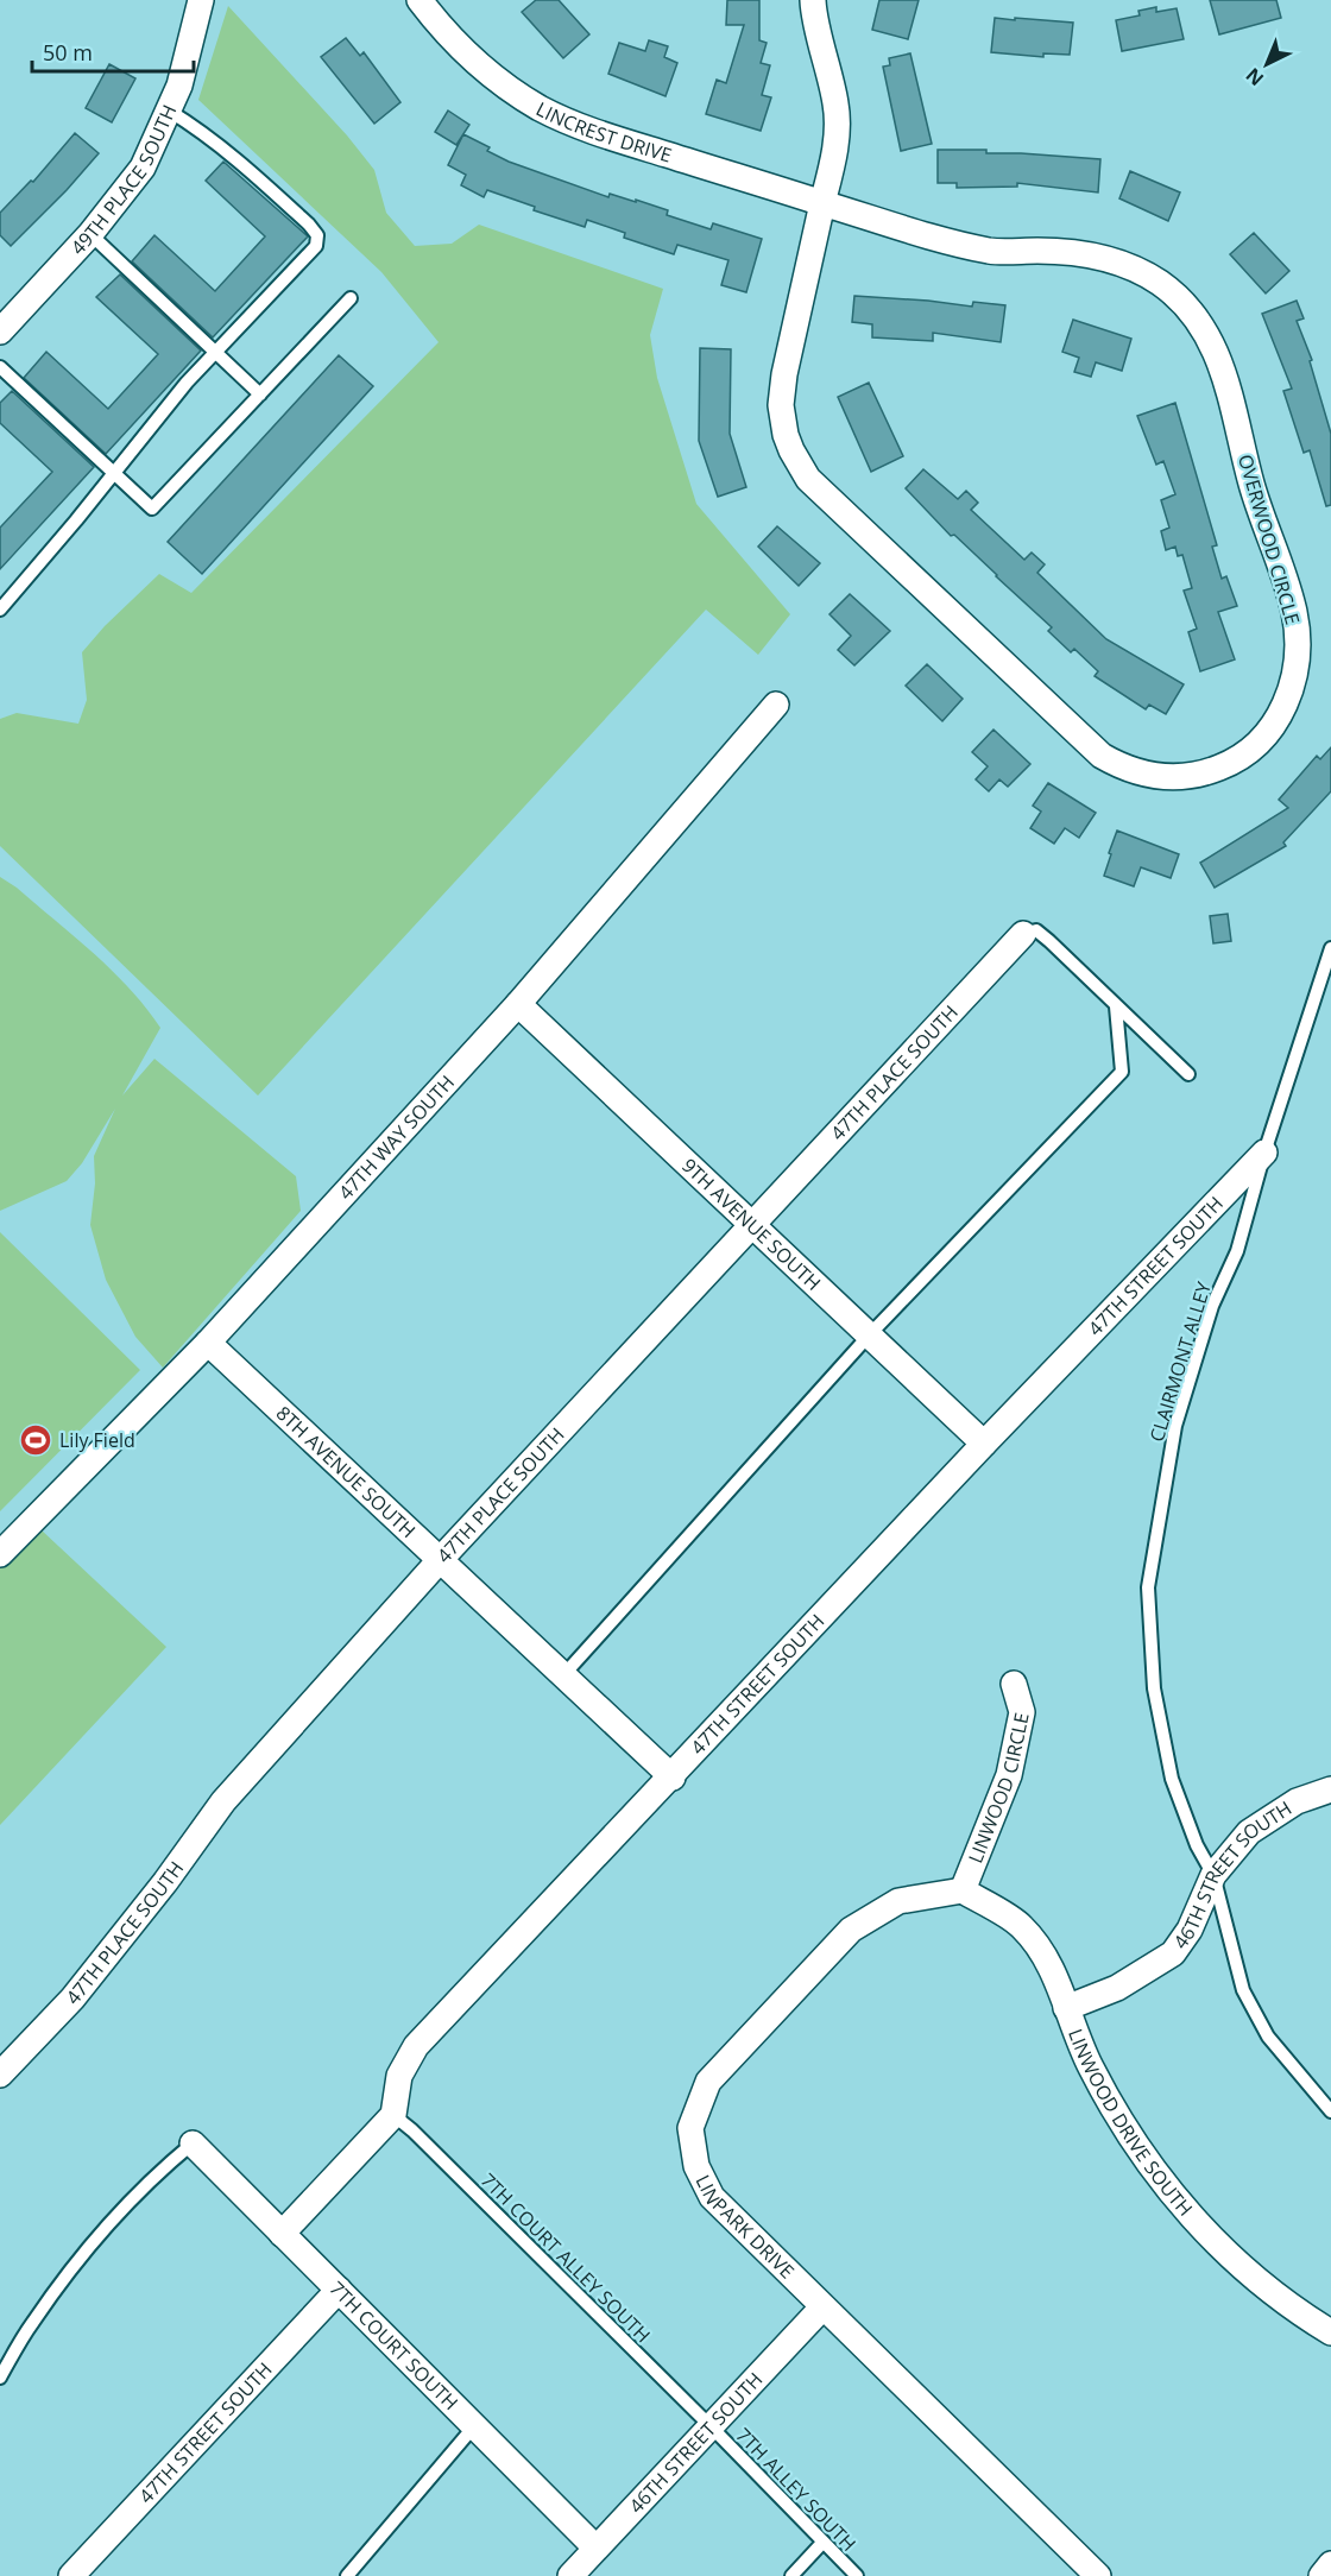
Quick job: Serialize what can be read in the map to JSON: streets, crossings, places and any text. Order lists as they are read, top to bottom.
{
  "streets": {
    "street": [
      "LINCREST DRIVE",
      "49TH PLACE SOUTH",
      "OVERWOOD CIRCLE",
      "47TH PLACE SOUTH",
      "47TH WAY SOUTH",
      "9TH AVENUE SOUTH",
      "47TH STREET SOUTH",
      "8TH AVENUE SOUTH",
      "LINWOOD CIRCLE",
      "46TH STREET SOUTH",
      "LINWOOD DRIVE SOUTH",
      "LINPARK DRIVE",
      "7TH COURT SOUTH"
    ],
    "lane": ["CLAIRMONT ALLEY", "7TH COURT ALLEY SOUTH", "7TH ALLEY SOUTH"]
  },
  "crossings": [
    ["LINCREST DRIVE", "OVERWOOD CIRCLE"],
    ["47TH PLACE SOUTH", "9TH AVENUE SOUTH"],
    ["47TH PLACE SOUTH", "8TH AVENUE SOUTH"],
    ["47TH WAY SOUTH", "9TH AVENUE SOUTH"],
    ["47TH WAY SOUTH", "8TH AVENUE SOUTH"],
    ["9TH AVENUE SOUTH", "47TH STREET SOUTH"],
    ["47TH STREET SOUTH", "CLAIRMONT ALLEY"],
    ["47TH STREET SOUTH", "8TH AVENUE SOUTH"],
    ["47TH STREET SOUTH", "7TH COURT ALLEY SOUTH"],
    ["47TH STREET SOUTH", "7TH COURT SOUTH"],
    ["CLAIRMONT ALLEY", "46TH STREET SOUTH"],
    ["LINWOOD CIRCLE", "LINWOOD DRIVE SOUTH"],
    ["LINWOOD CIRCLE", "LINPARK DRIVE"],
    ["46TH STREET SOUTH", "LINWOOD DRIVE SOUTH"],
    ["46TH STREET SOUTH", "LINPARK DRIVE"],
    ["46TH STREET SOUTH", "7TH COURT ALLEY SOUTH"],
    ["46TH STREET SOUTH", "7TH COURT SOUTH"],
    ["46TH STREET SOUTH", "7TH ALLEY SOUTH"],
    ["LINWOOD DRIVE SOUTH", "LINPARK DRIVE"],
    ["7TH COURT ALLEY SOUTH", "7TH ALLEY SOUTH"]
  ],
  "places": {
    "sports": ["Lily Field"]
  },
  "scale_bar": "50 m",
  "north": "bottom left"
}
